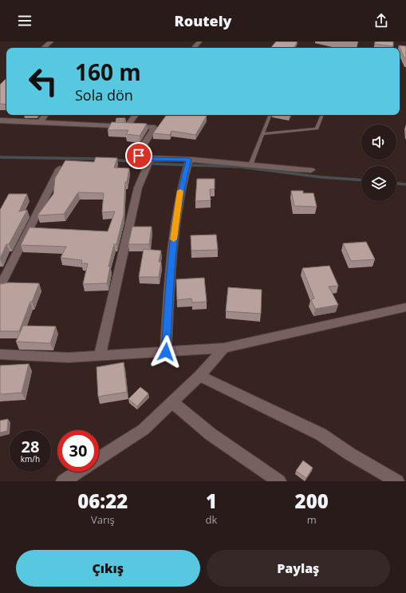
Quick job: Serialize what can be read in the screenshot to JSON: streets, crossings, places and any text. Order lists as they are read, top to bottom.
{
  "page": {
    "header": "Routely",
    "turn": ["160 m", "Sola dön"],
    "speed": "28 km/h",
    "limit": "30",
    "eta": [
      "06:22",
      "Varış",
      "1",
      "dk",
      "200",
      "m"
    ],
    "buttons": ["Çıkış", "Paylaş"]
  }
}
